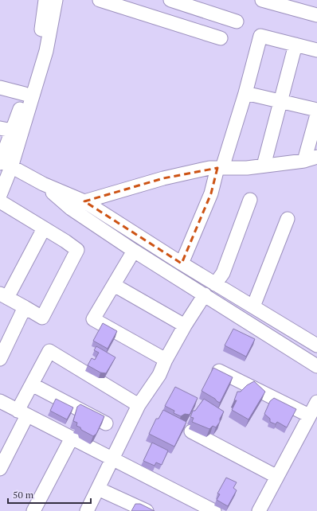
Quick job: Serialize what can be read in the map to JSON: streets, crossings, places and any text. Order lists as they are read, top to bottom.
{
  "scale_bar": "50 m"
}
